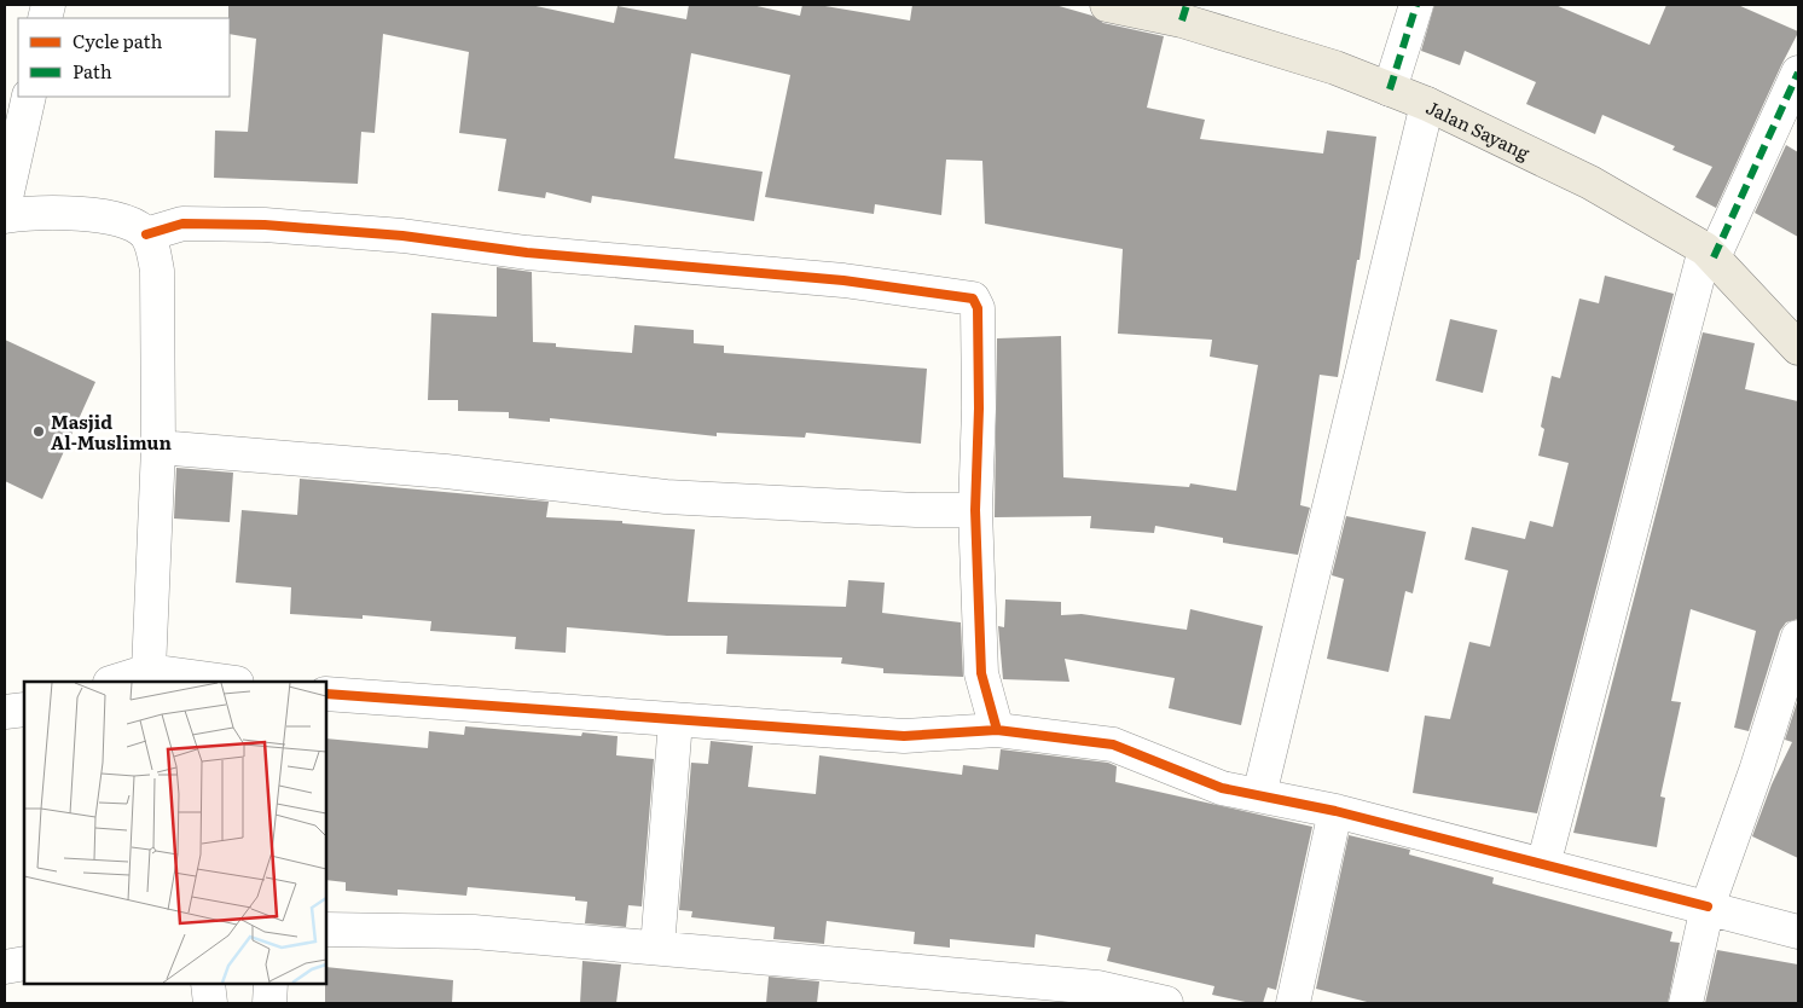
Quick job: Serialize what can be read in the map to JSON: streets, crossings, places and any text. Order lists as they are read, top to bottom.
{
  "streets": {
    "main road": ["Jalan Sayang"]
  },
  "places": ["Masjid Al-Muslimun"],
  "legend": ["Cycle path", "Path"]
}
